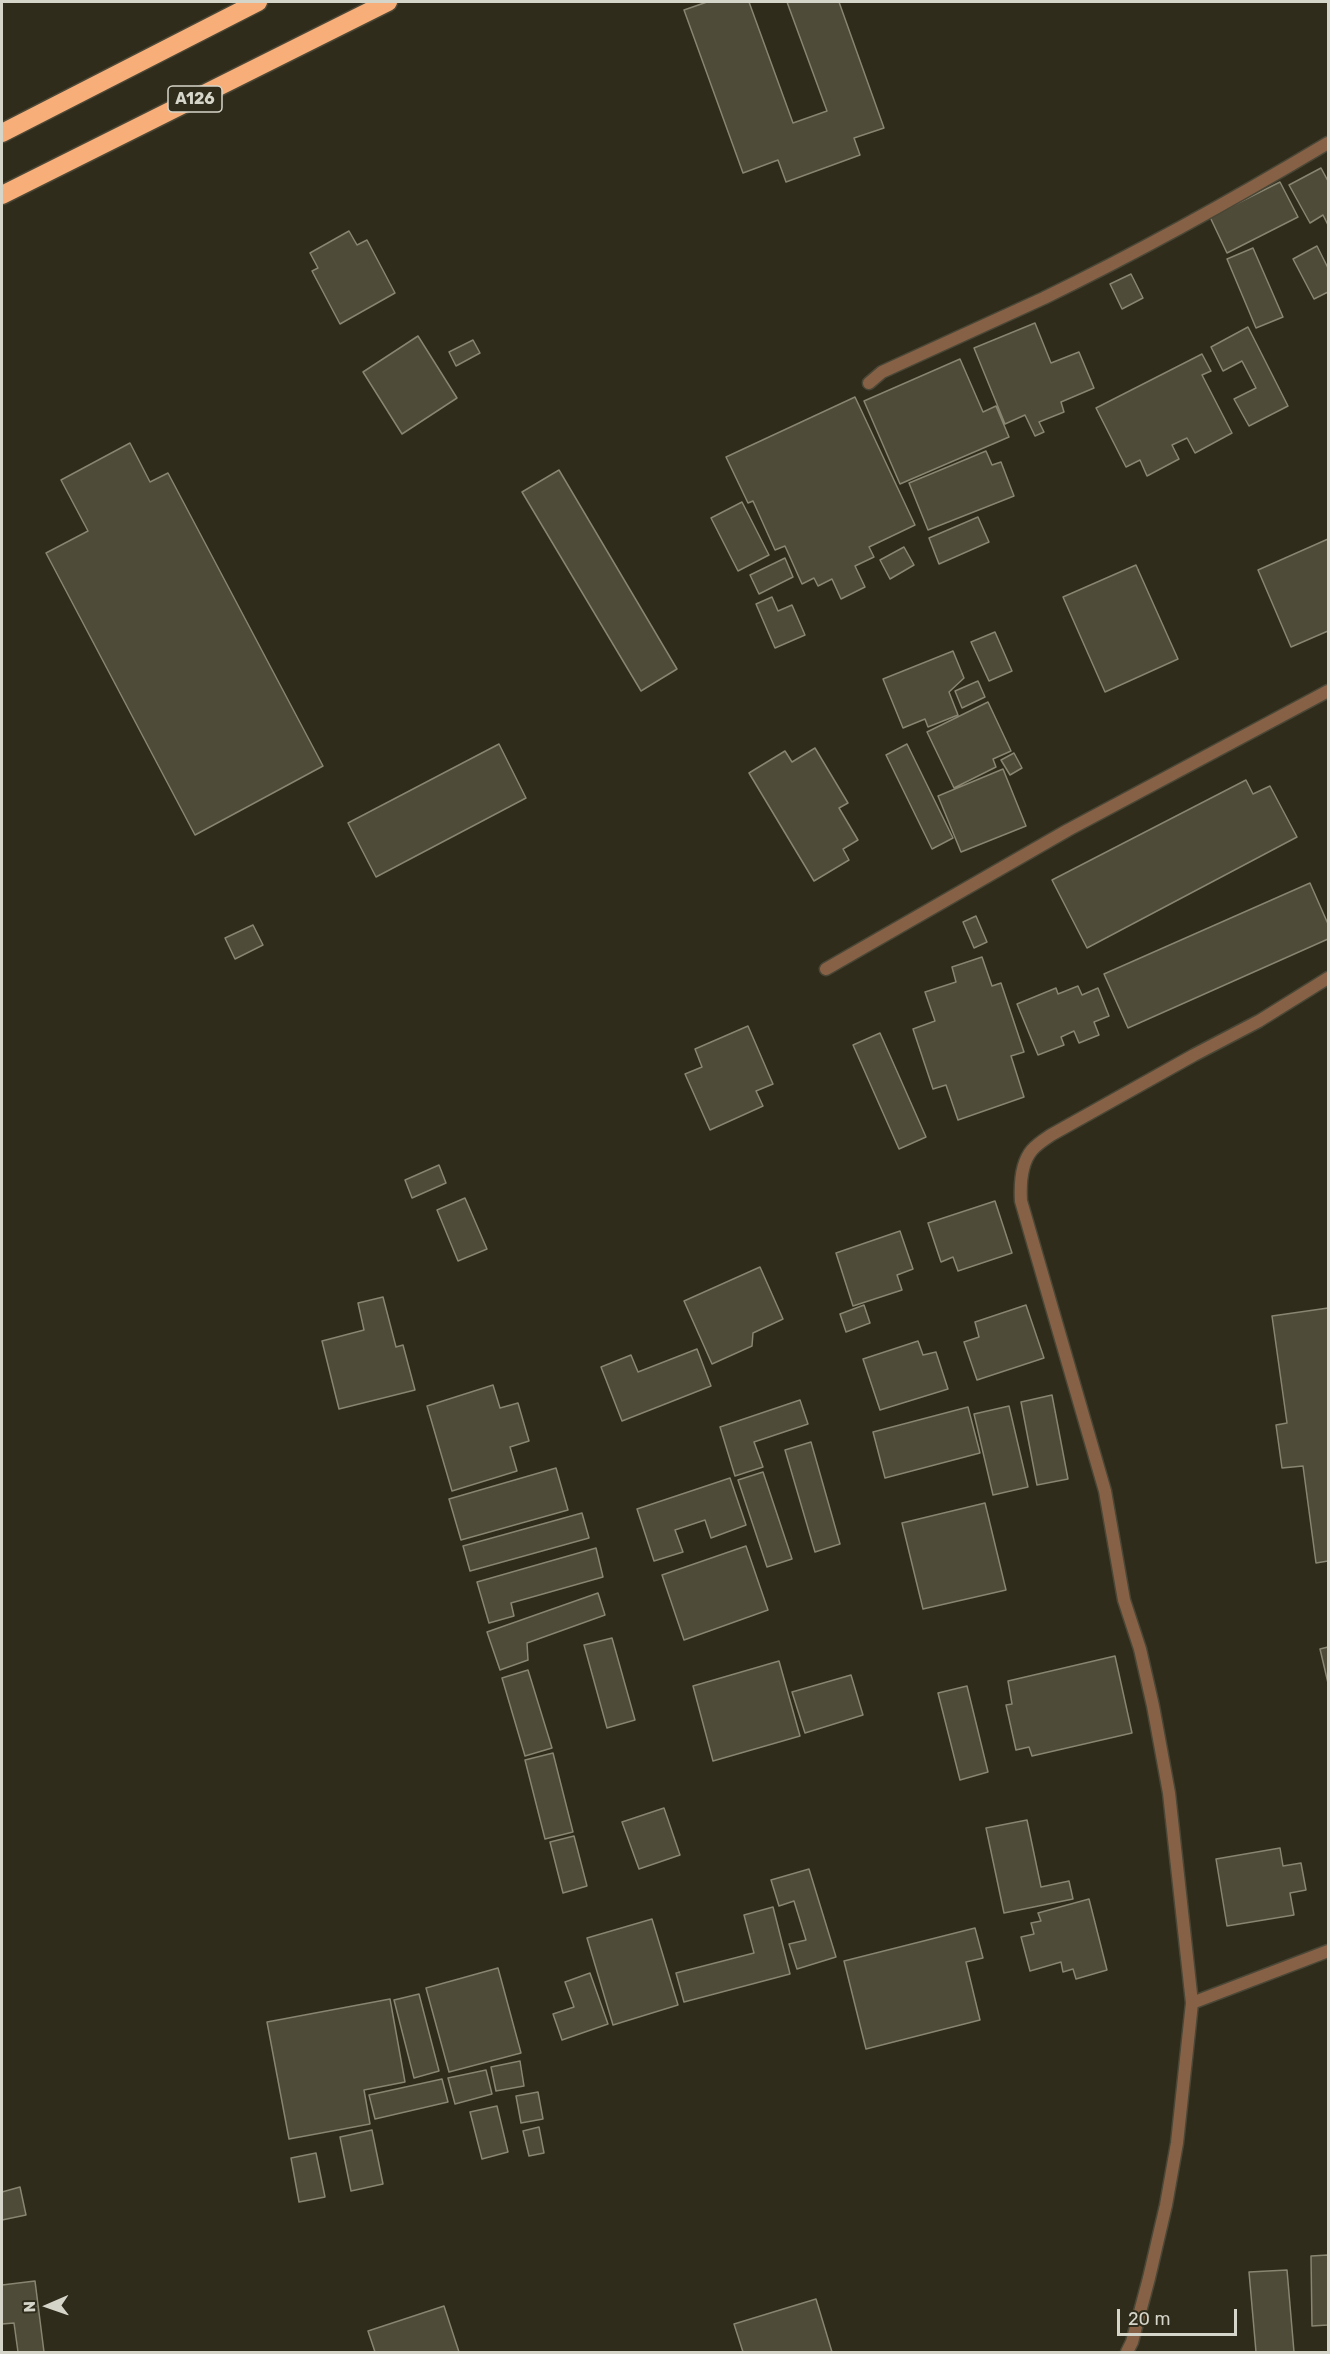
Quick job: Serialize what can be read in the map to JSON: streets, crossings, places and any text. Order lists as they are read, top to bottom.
{
  "streets": {
    "highway": ["A126"]
  },
  "scale_bar": "20 m",
  "north": "left"
}
